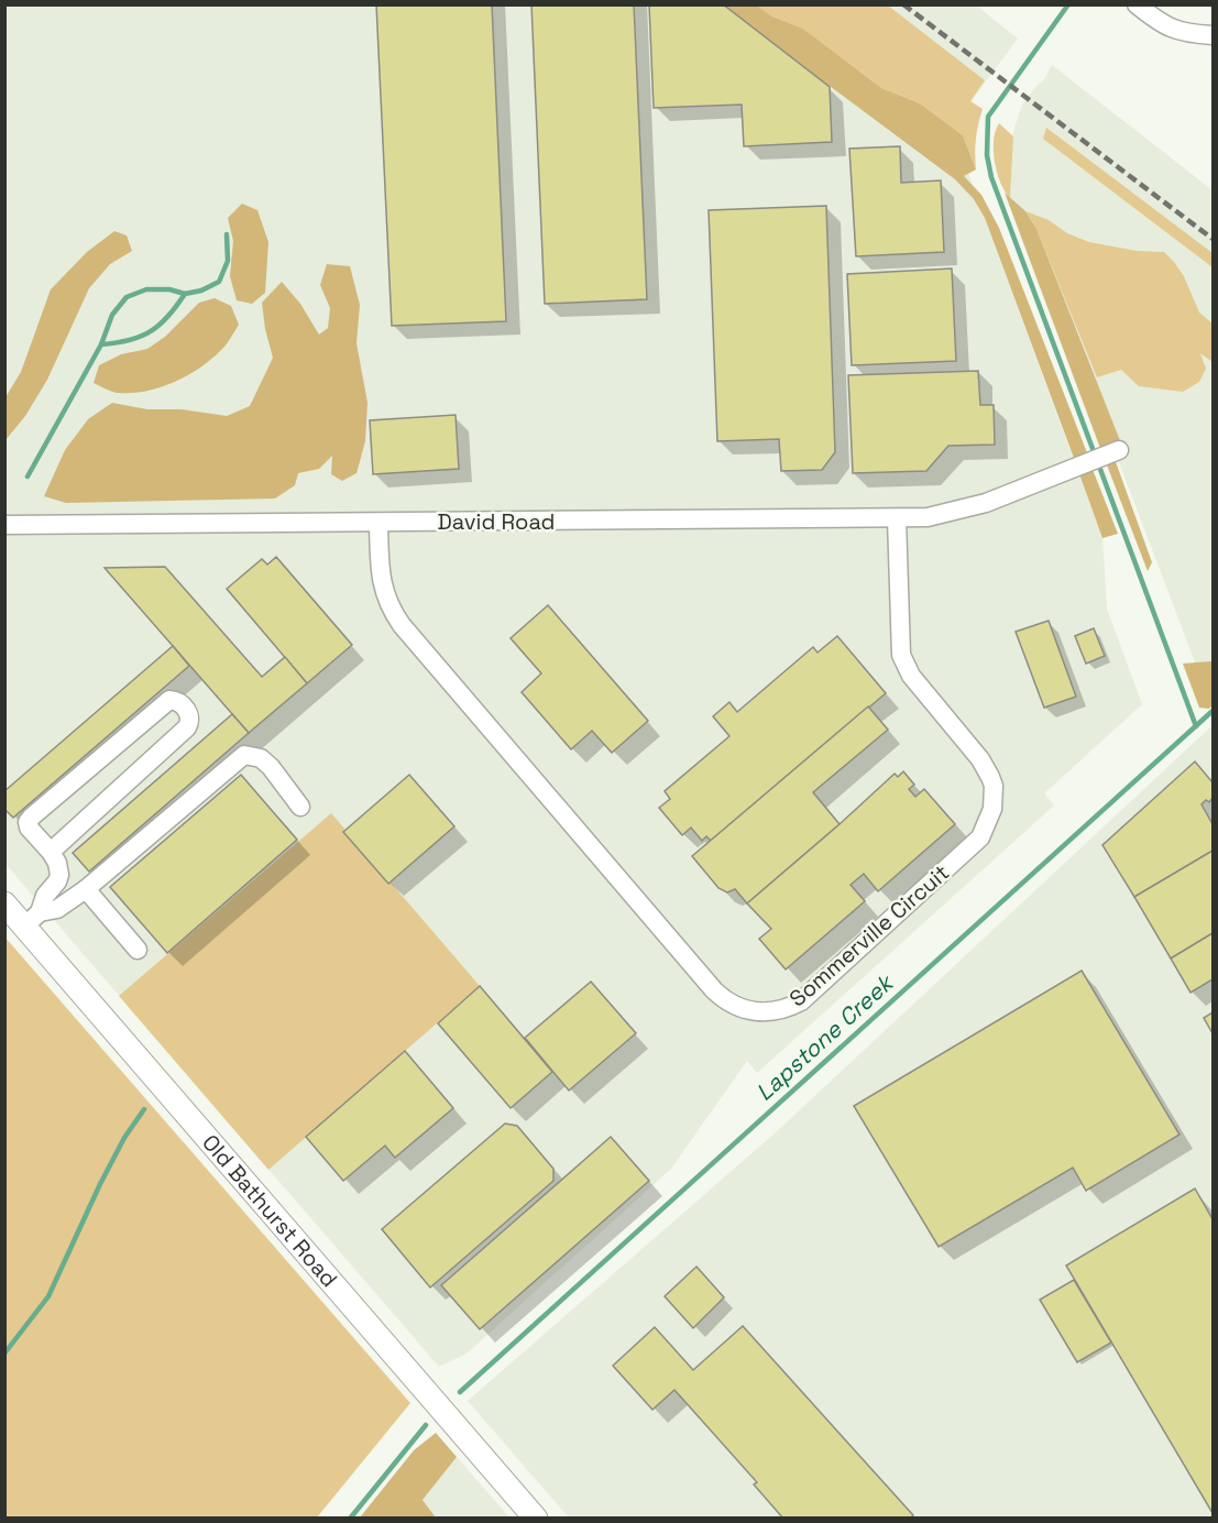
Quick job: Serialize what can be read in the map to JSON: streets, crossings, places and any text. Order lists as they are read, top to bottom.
{
  "streets": {
    "main road": ["Old Bathurst Road"],
    "street": ["David Road", "Sommerville Circuit"]
  },
  "crossings": [
    ["David Road", "Sommerville Circuit"]
  ],
  "water": ["Lapstone Creek"]
}
